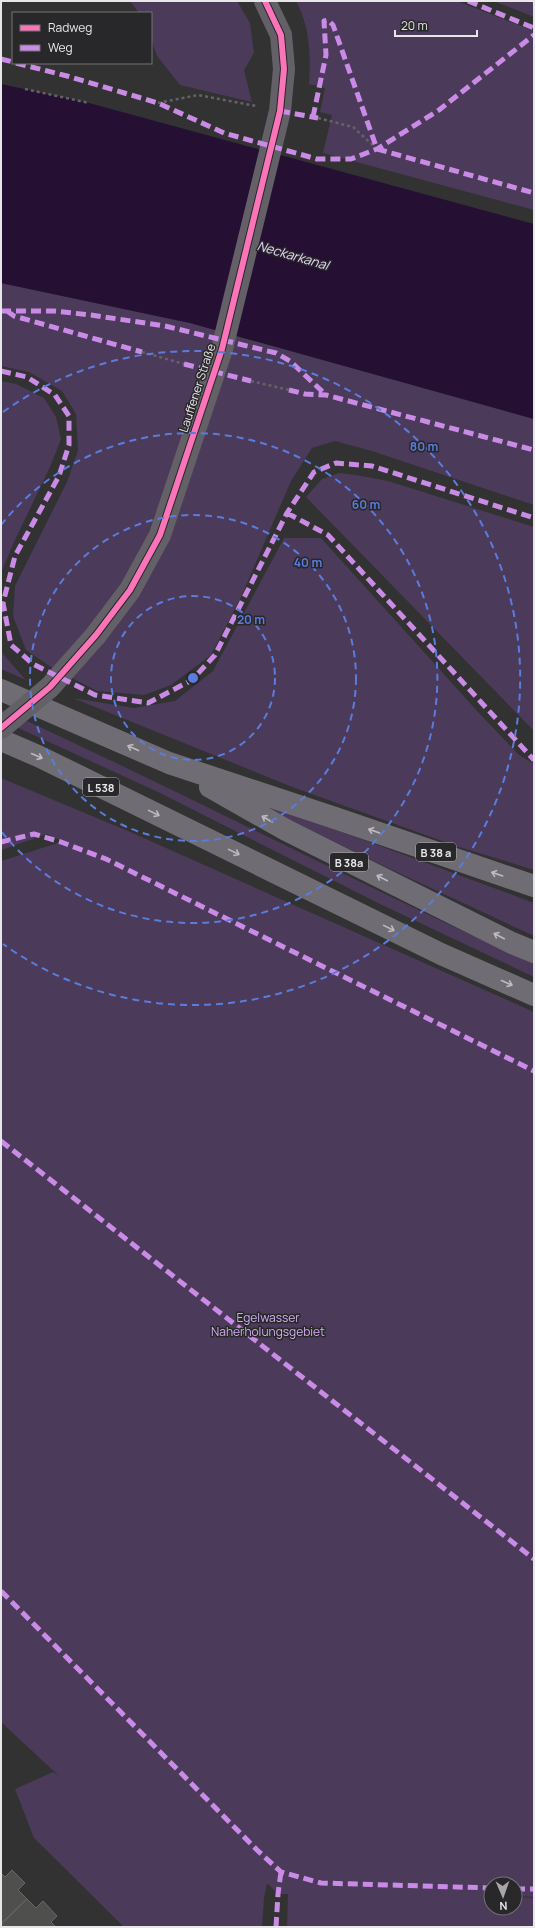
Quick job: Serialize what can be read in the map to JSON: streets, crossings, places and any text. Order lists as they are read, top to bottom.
{
  "streets": {
    "highway": ["L 538", "B 38 a", "B 38a"],
    "street": ["Lauffener Straße"]
  },
  "crossings": [
    ["B 38 a", "B 38a"]
  ],
  "water": ["Neckarkanal"],
  "parks": ["Egelwasser Naherholungsgebiet"],
  "legend": ["Radweg", "Weg"],
  "scale_bar": "20 m",
  "north": "bottom",
  "rings": [
    "80 m",
    "60 m",
    "40 m",
    "20 m"
  ]
}
